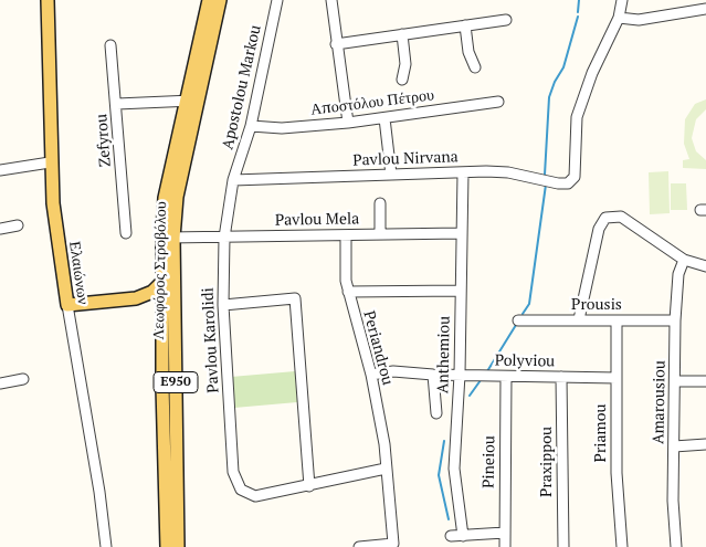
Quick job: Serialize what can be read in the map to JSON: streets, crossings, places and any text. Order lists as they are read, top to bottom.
{
  "streets": {
    "main road": ["Λεωφόρος Στροβόλου", "Ελαιώνων", "E950"],
    "street": [
      "Apostolou Markou",
      "Αποστόλου Πέτρου",
      "Zefyrou",
      "Pavlou Nirvana",
      "Pavlou Mela",
      "Prousis",
      "Pavlou Karolidi",
      "Periandrou",
      "Anthemiou",
      "Polyviou",
      "Amarousiou",
      "Priamou",
      "Pineiou",
      "Praxippou"
    ]
  },
  "crossings": [
    ["Apostolou Markou", "Αποστόλου Πέτρου"],
    ["Apostolou Markou", "Pavlou Nirvana"],
    ["Apostolou Markou", "Pavlou Karolidi"],
    ["Pavlou Nirvana", "Pavlou Karolidi"],
    ["Pavlou Nirvana", "Anthemiou"],
    ["Pavlou Mela", "Λεωφόρος Στροβόλου"],
    ["Pavlou Mela", "Pavlou Karolidi"],
    ["Pavlou Mela", "Periandrou"],
    ["Pavlou Mela", "Anthemiou"],
    ["Λεωφόρος Στροβόλου", "E950"],
    ["Prousis", "Amarousiou"],
    ["Prousis", "Priamou"],
    ["Periandrou", "Polyviou"],
    ["Anthemiou", "Polyviou"],
    ["Polyviou", "Priamou"],
    ["Polyviou", "Pineiou"],
    ["Polyviou", "Praxippou"]
  ]
}
